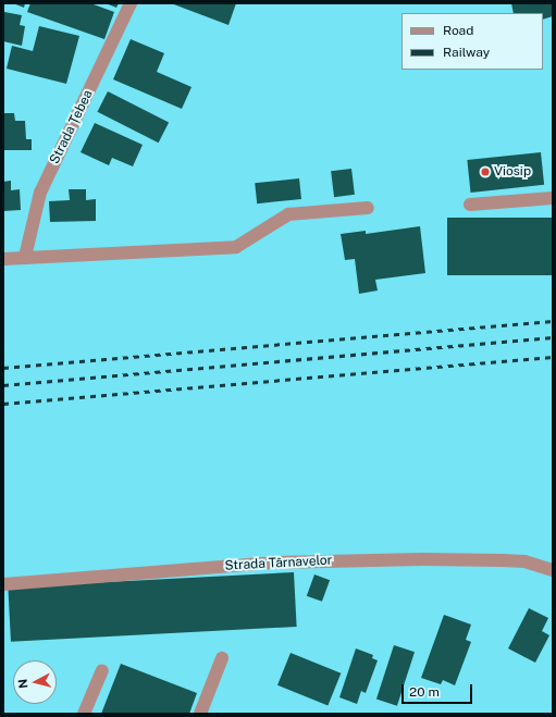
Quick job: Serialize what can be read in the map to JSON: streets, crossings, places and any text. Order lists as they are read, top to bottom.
{
  "streets": {
    "street": ["Strada Țebea", "Strada Târnavelor"]
  },
  "places": ["Viosip"],
  "legend": ["Road", "Railway"],
  "scale_bar": "20 m",
  "north": "left"
}
